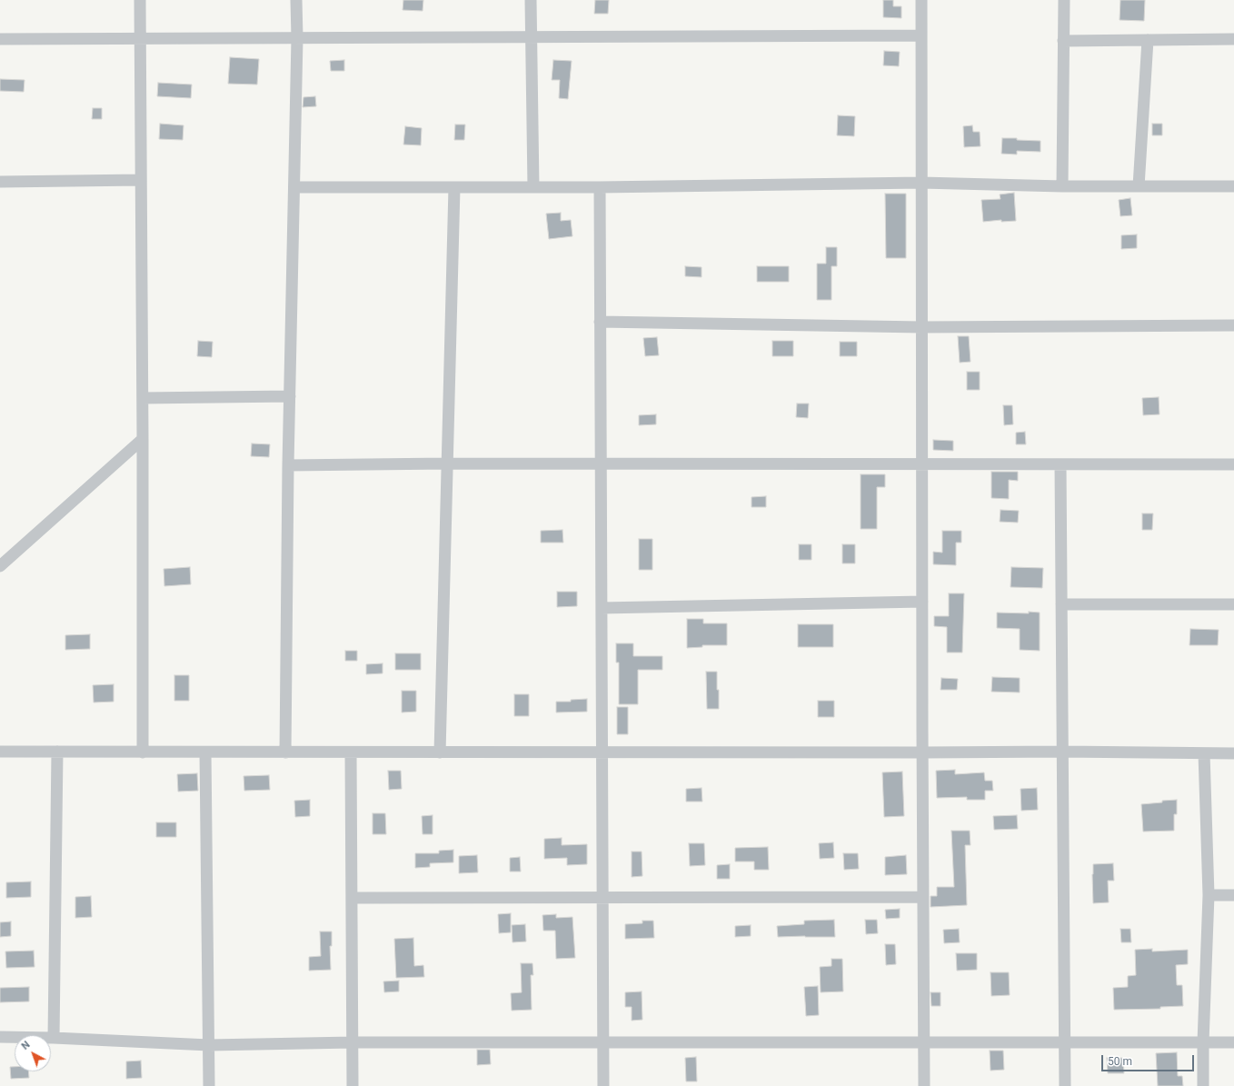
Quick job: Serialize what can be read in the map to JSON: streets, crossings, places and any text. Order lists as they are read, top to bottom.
{
  "scale_bar": "50 m",
  "north": "top left"
}
